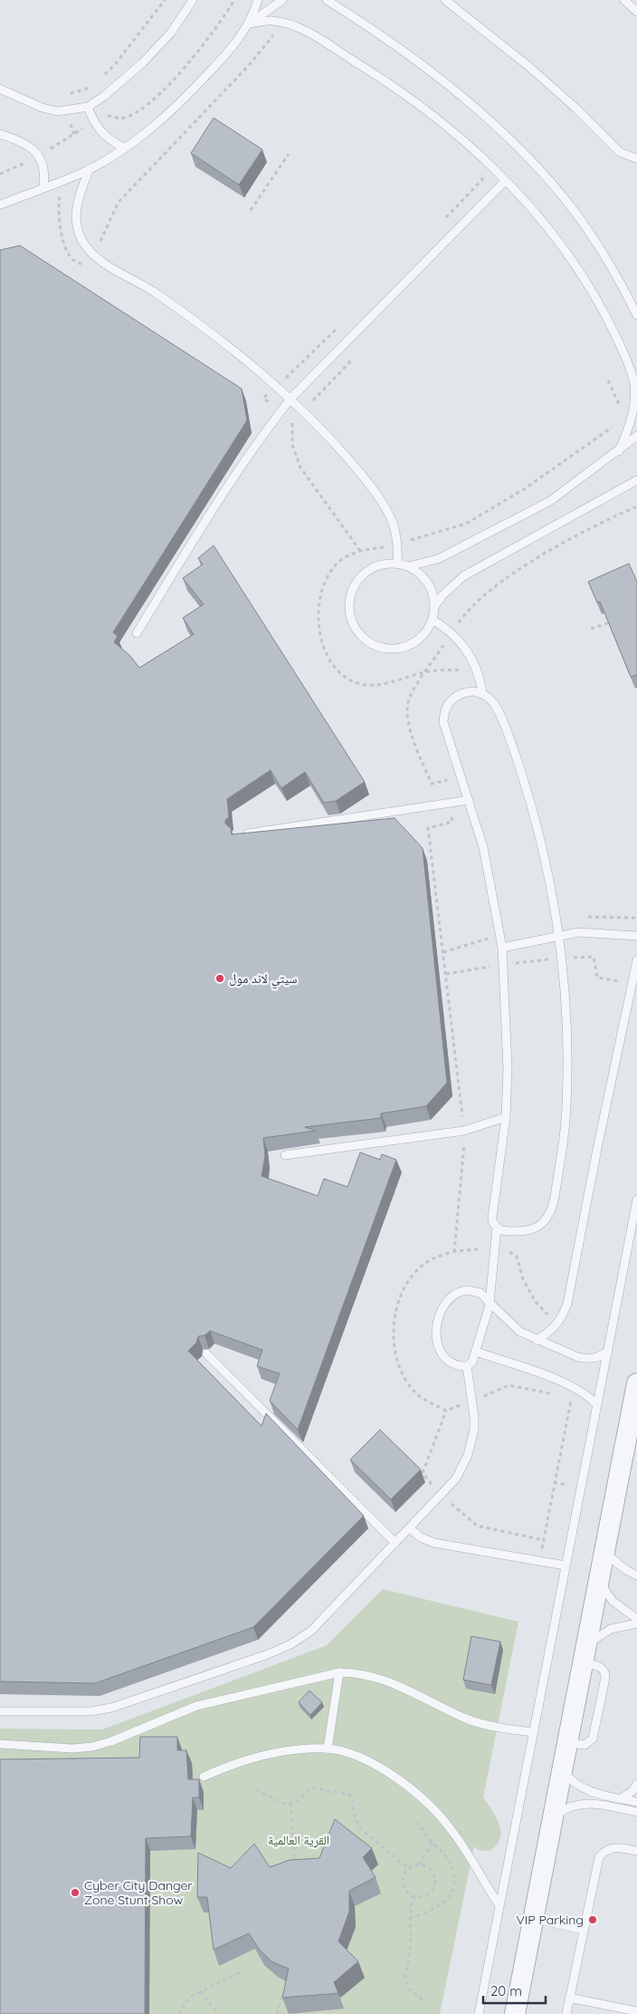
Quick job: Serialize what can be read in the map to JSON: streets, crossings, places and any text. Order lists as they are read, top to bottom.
{
  "parks": ["القرية العالمية"],
  "places": ["سيتي لاند مول", "Cyber City Danger Zone Stunt Show", "VIP Parking"],
  "scale_bar": "20 m"
}
